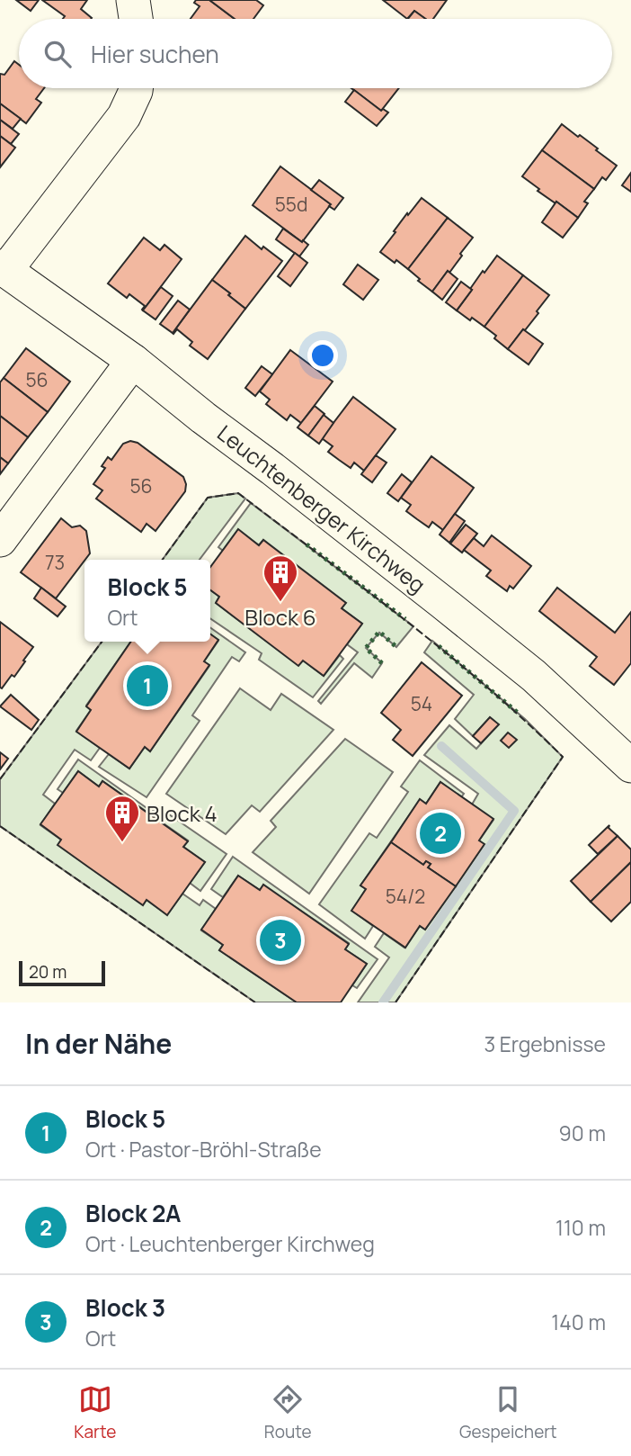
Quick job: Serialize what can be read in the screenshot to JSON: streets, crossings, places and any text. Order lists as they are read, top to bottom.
{
  "streets": {
    "street": ["Leuchtenberger Kirchweg"]
  },
  "places": {
    "building": ["Block 6", "Block 4"]
  },
  "house_numbers": [
    "55d",
    "56",
    "56",
    "73",
    "54",
    "54/2"
  ],
  "scale_bar": "20 m",
  "page": {
    "search": "Hier suchen",
    "popup": ["Block 5", "Ort"],
    "pins": ["1", "2", "3"],
    "scale": "20 m",
    "heading": ["In der Nähe", "3 Ergebnisse"],
    "list": [
      {
        "mark": "1",
        "name": "Block 5",
        "note": "Ort · Pastor-Bröhl-Straße",
        "value": "90 m"
      },
      {
        "mark": "2",
        "name": "Block 2A",
        "note": "Ort · Leuchtenberger Kirchweg",
        "value": "110 m"
      },
      {
        "mark": "3",
        "name": "Block 3",
        "note": "Ort",
        "value": "140 m"
      }
    ],
    "nav": ["Karte", "Route", "Gespeichert"]
  }
}
